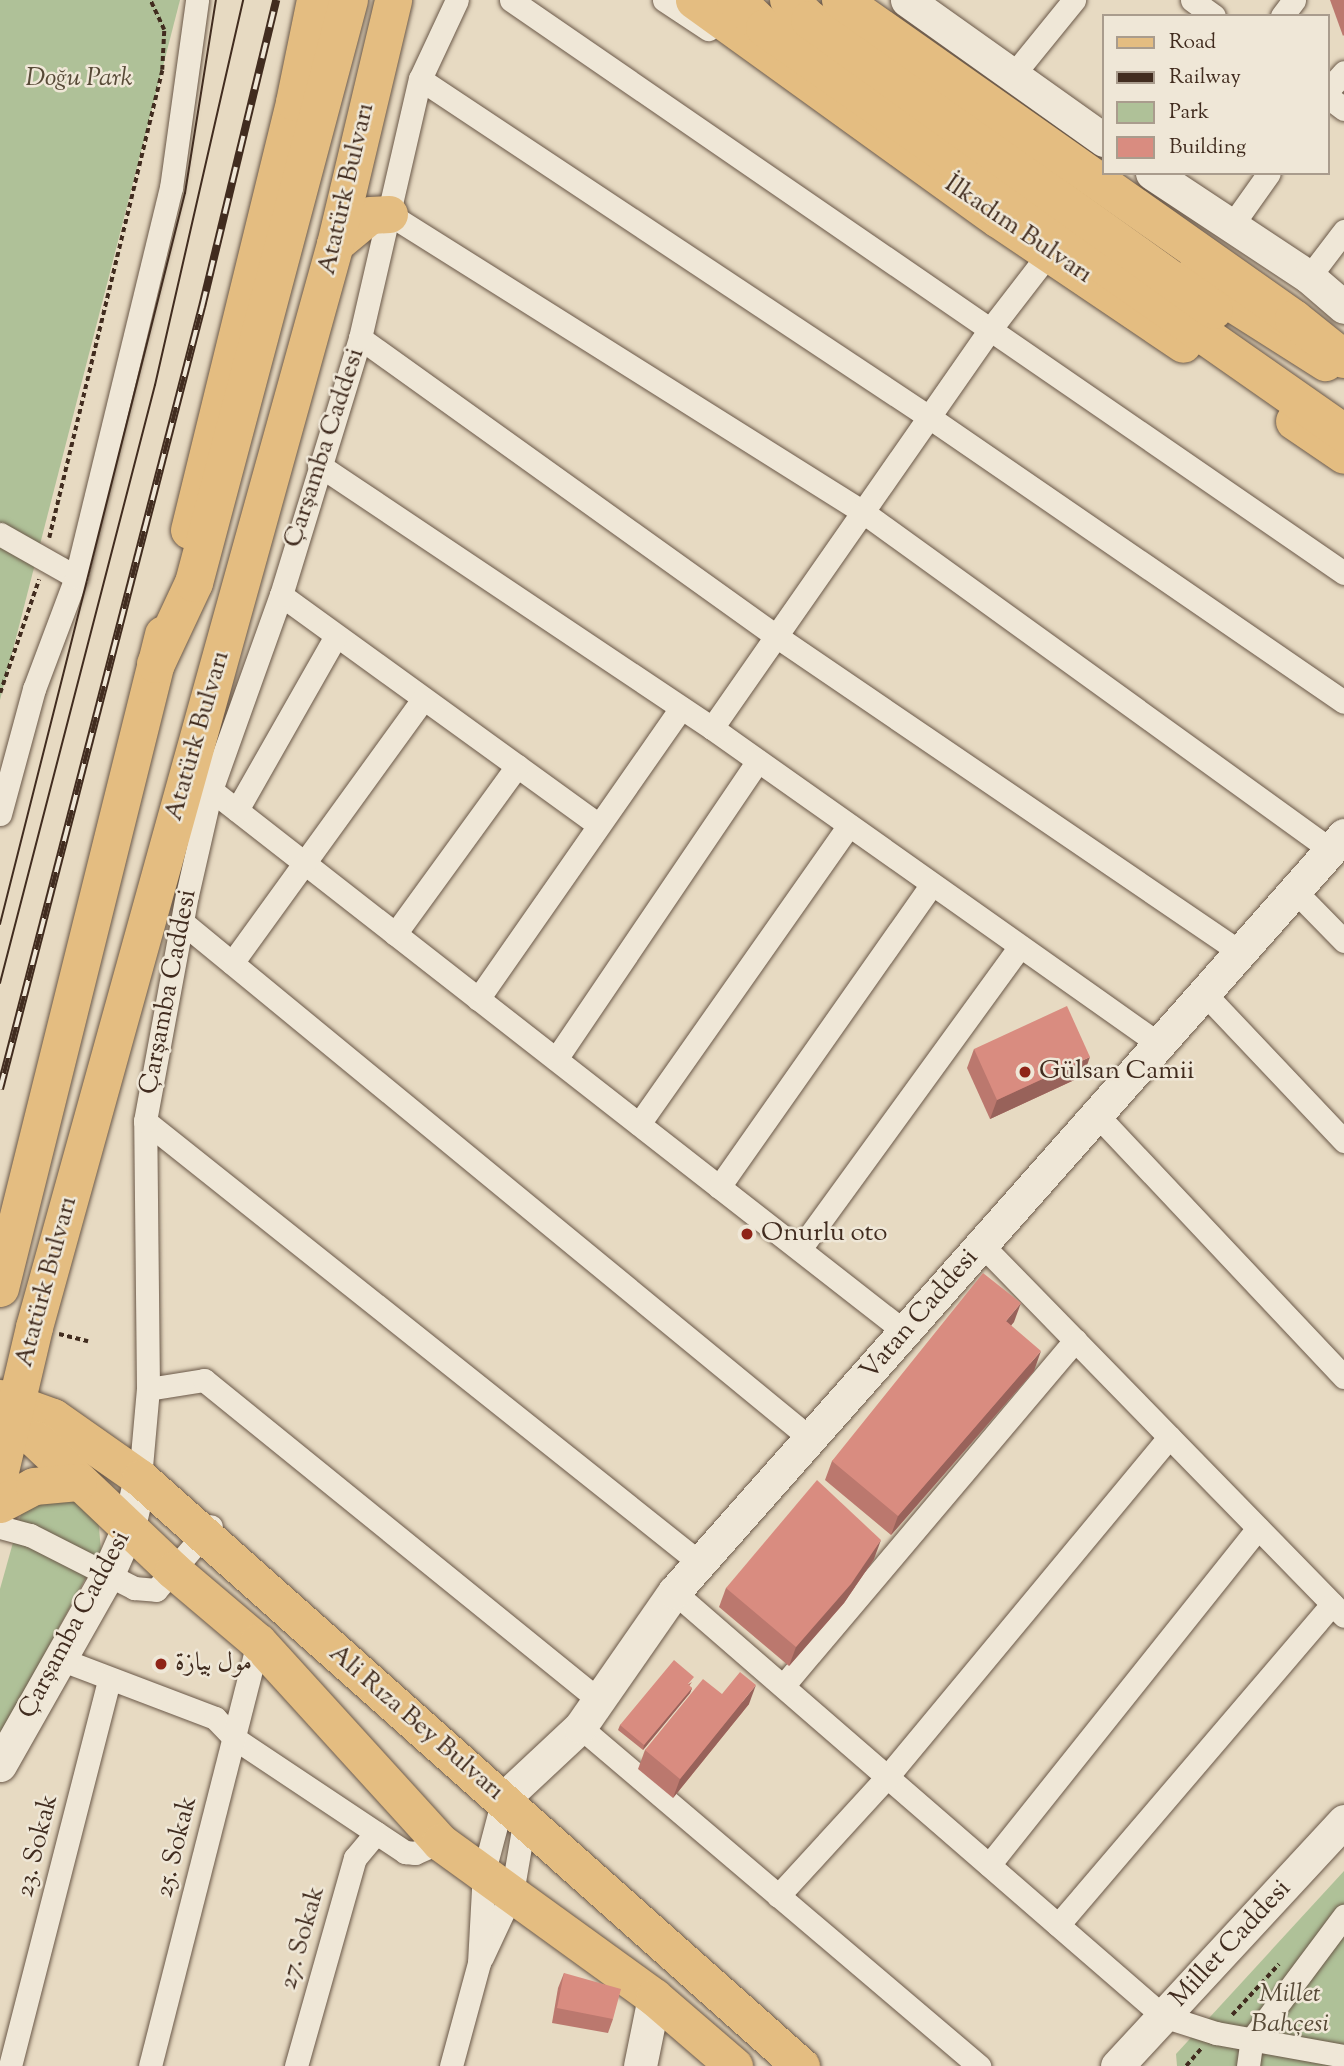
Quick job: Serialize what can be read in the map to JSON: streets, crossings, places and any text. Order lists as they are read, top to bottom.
{
  "streets": {
    "highway": ["İlkadım Bulvarı"],
    "main road": [
      "Atatürk Bulvarı",
      "Çarşamba Caddesi",
      "Vatan Caddesi",
      "Ali Rıza Bey Bulvarı",
      "Millet Caddesi"
    ],
    "street": ["23. Sokak", "25. Sokak", "27. Sokak"]
  },
  "crossings": [
    ["Atatürk Bulvarı", "Ali Rıza Bey Bulvarı"],
    ["Çarşamba Caddesi", "Ali Rıza Bey Bulvarı"],
    ["Vatan Caddesi", "Ali Rıza Bey Bulvarı"],
    ["Ali Rıza Bey Bulvarı", "25. Sokak"]
  ],
  "parks": ["Doğu Park", "Millet Bahçesi"],
  "places": ["Gülsan Camii", "Onurlu oto", "مول بيازة"],
  "legend": [
    "Road",
    "Railway",
    "Park",
    "Building"
  ]
}
